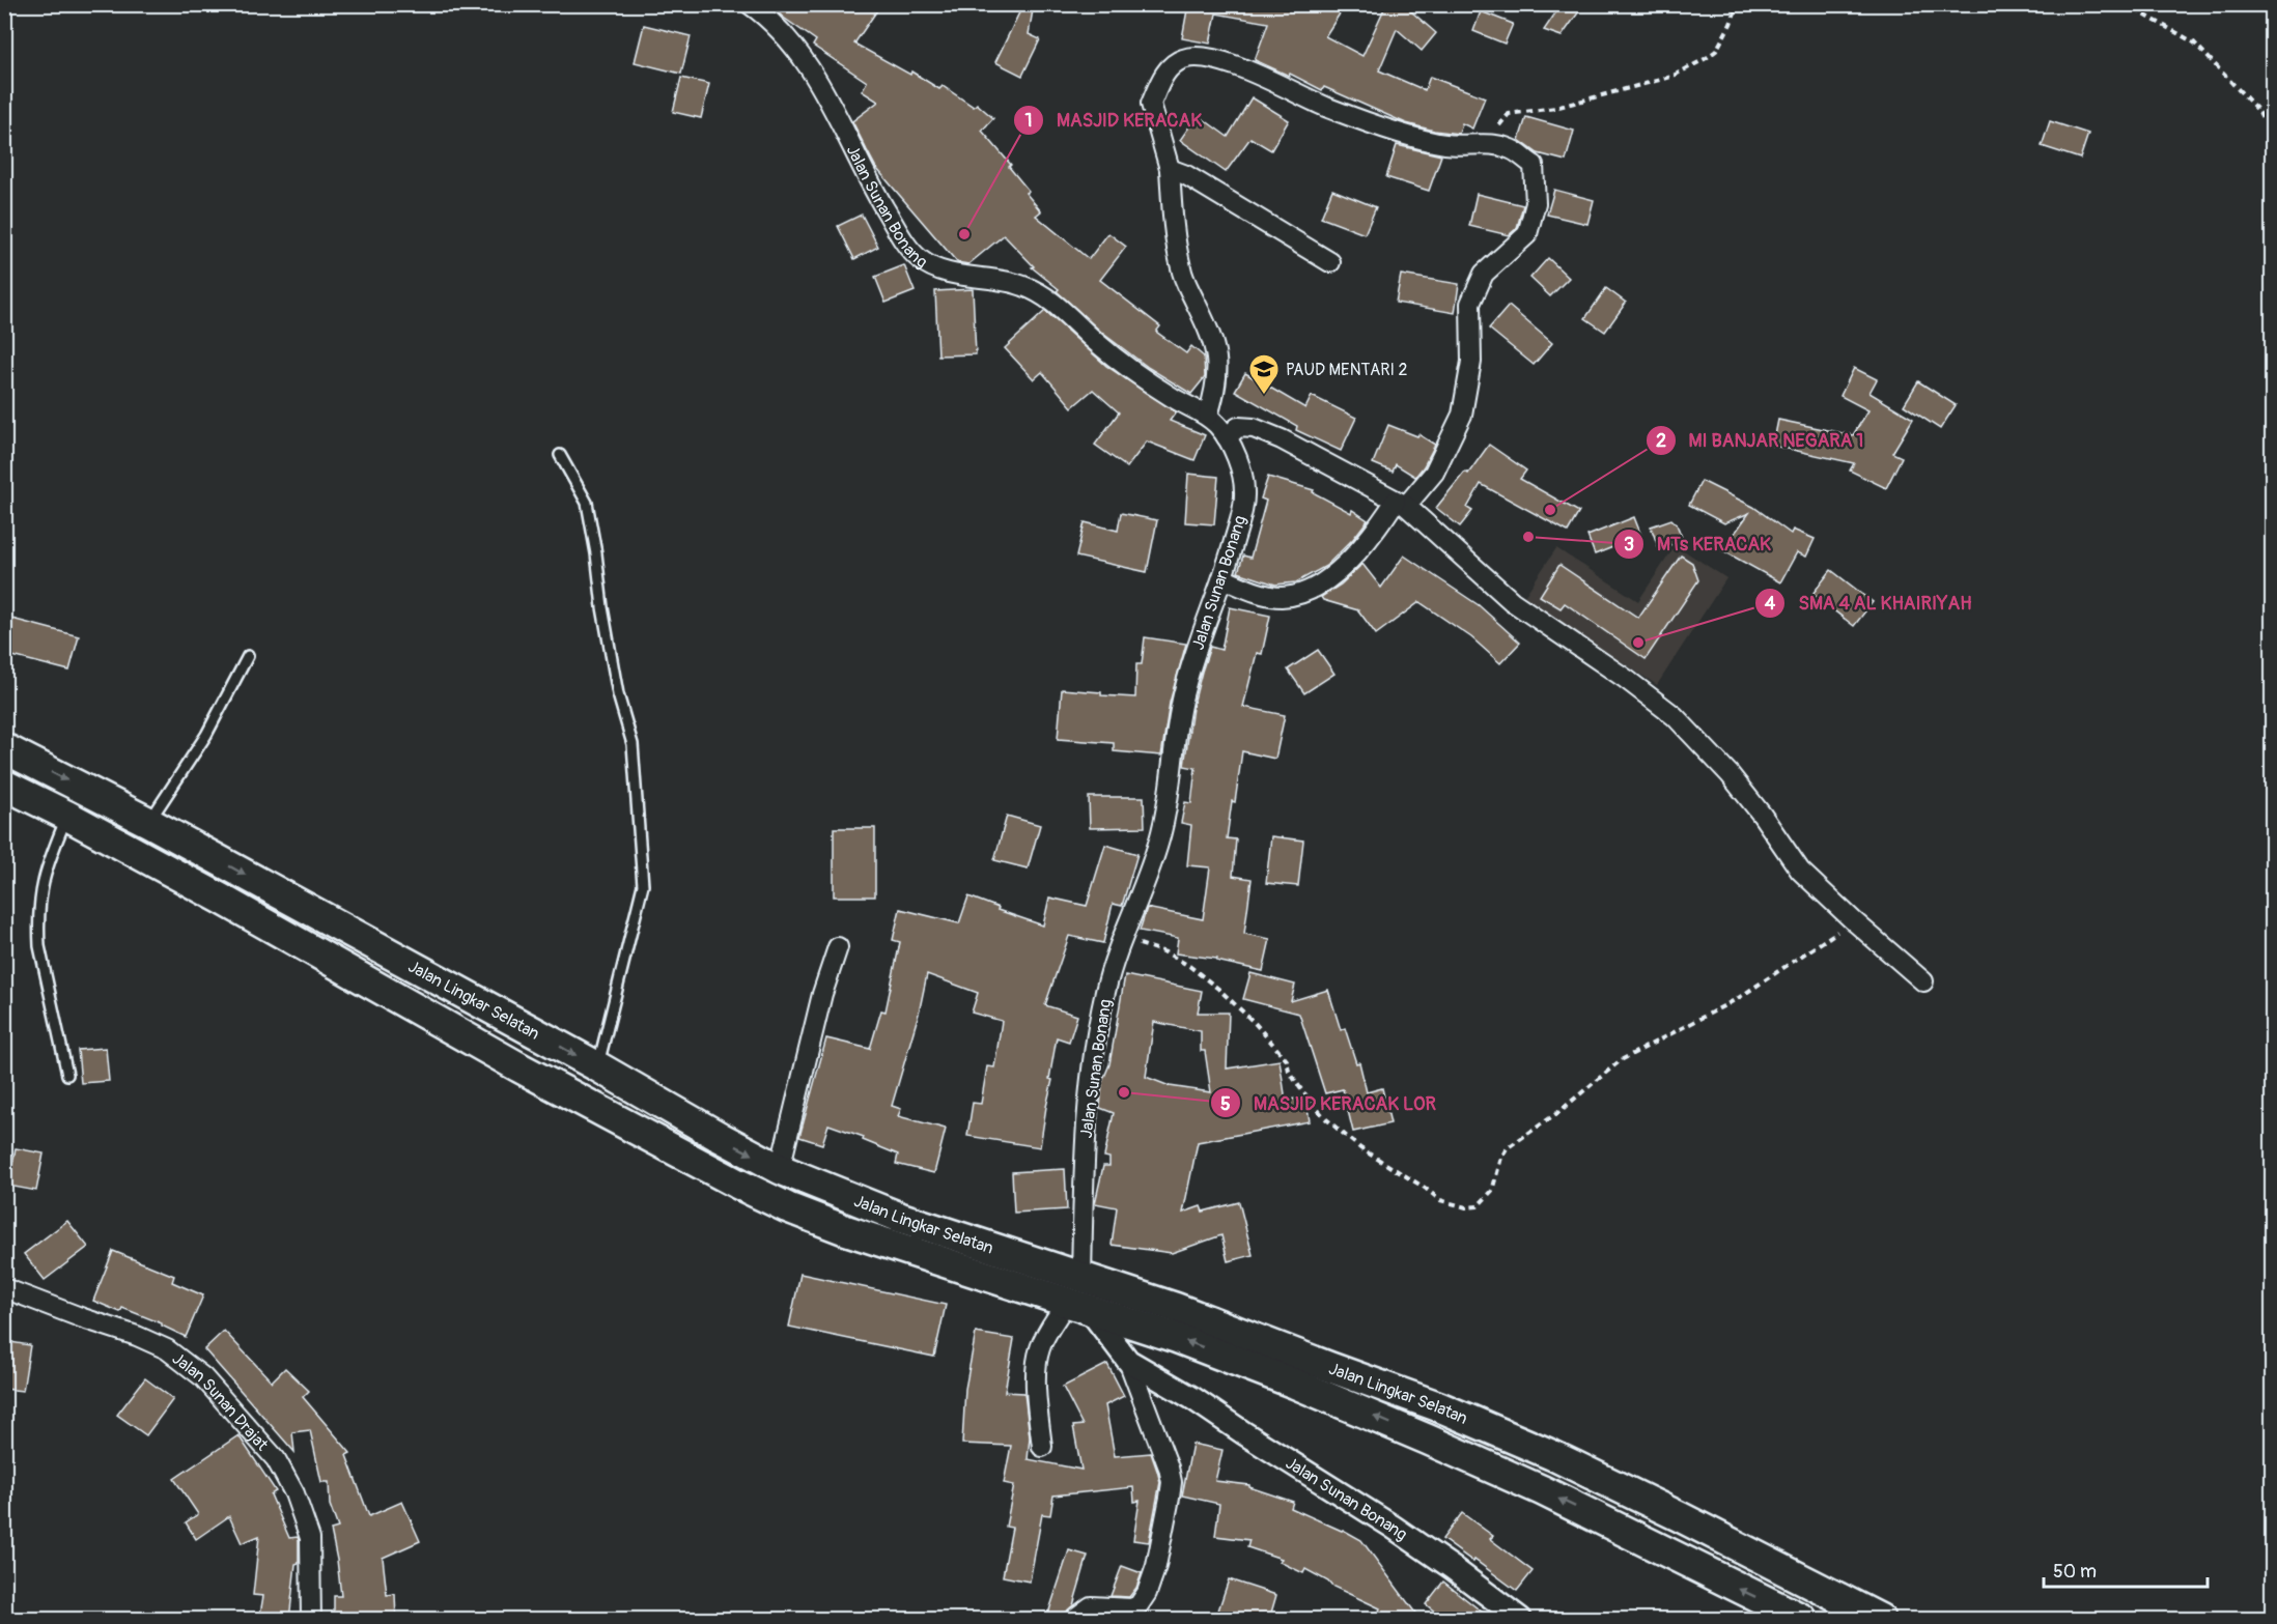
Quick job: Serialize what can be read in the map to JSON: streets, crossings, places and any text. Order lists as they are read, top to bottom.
{
  "streets": {
    "highway": ["Jalan Lingkar Selatan"],
    "street": ["Jalan Sunan Bonang", "Jalan Sunan Drajat"]
  },
  "crossings": [
    ["Jalan Sunan Bonang", "Jalan Lingkar Selatan"]
  ],
  "places": {
    "other": [
      "MASJID KERACAK",
      "MI BANJAR NEGARA 1",
      "MTs KERACAK",
      "SMA 4 AL KHAIRIYAH",
      "MASJID KERACAK LOR"
    ],
    "school or university": ["PAUD MENTARI 2"]
  },
  "scale_bar": "50 m"
}
